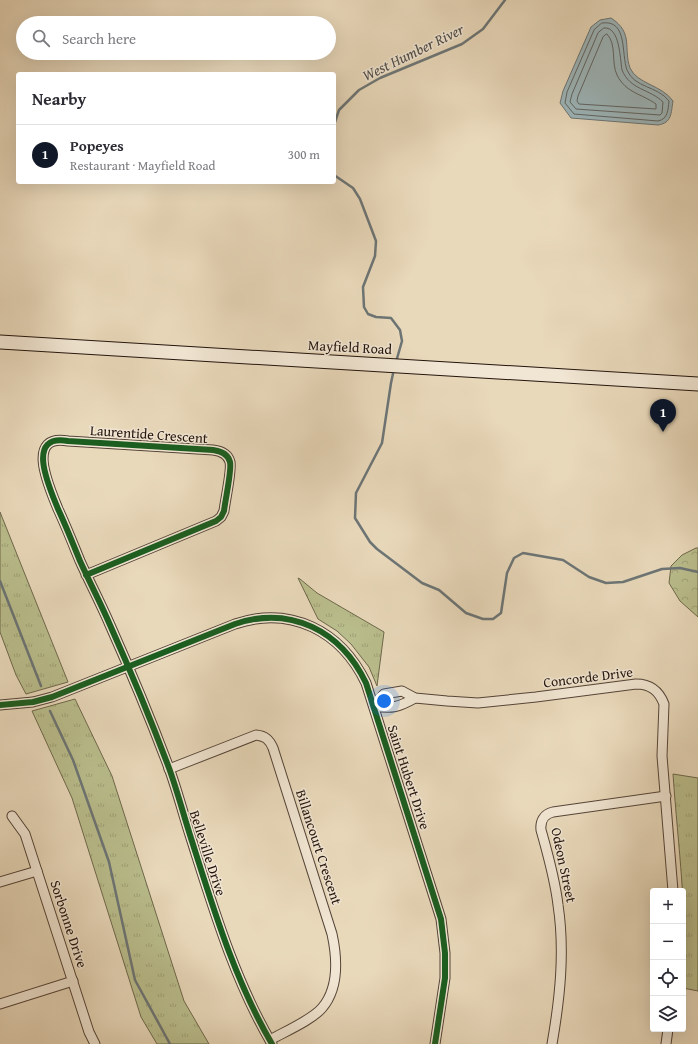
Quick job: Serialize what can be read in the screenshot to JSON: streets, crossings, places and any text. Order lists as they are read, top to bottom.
{
  "streets": {
    "main road": ["Mayfield Road"],
    "street": [
      "Laurentide Crescent",
      "Concorde Drive",
      "Saint Hubert Drive",
      "Billancourt Crescent",
      "Belleville Drive",
      "Odeon Street",
      "Sorbonne Drive"
    ]
  },
  "crossings": [
    ["Laurentide Crescent", "Saint Hubert Drive"],
    ["Laurentide Crescent", "Belleville Drive"],
    ["Concorde Drive", "Saint Hubert Drive"],
    ["Concorde Drive", "Odeon Street"],
    ["Saint Hubert Drive", "Belleville Drive"],
    ["Billancourt Crescent", "Belleville Drive"]
  ],
  "water": ["West Humber River"],
  "page": {
    "search": "Search here",
    "heading": "Nearby",
    "list": [
      {
        "mark": "1",
        "name": "Popeyes",
        "note": "Restaurant · Mayfield Road",
        "value": "300 m"
      }
    ],
    "pins": "1",
    "map_buttons": ["+", "−"]
  }
}
